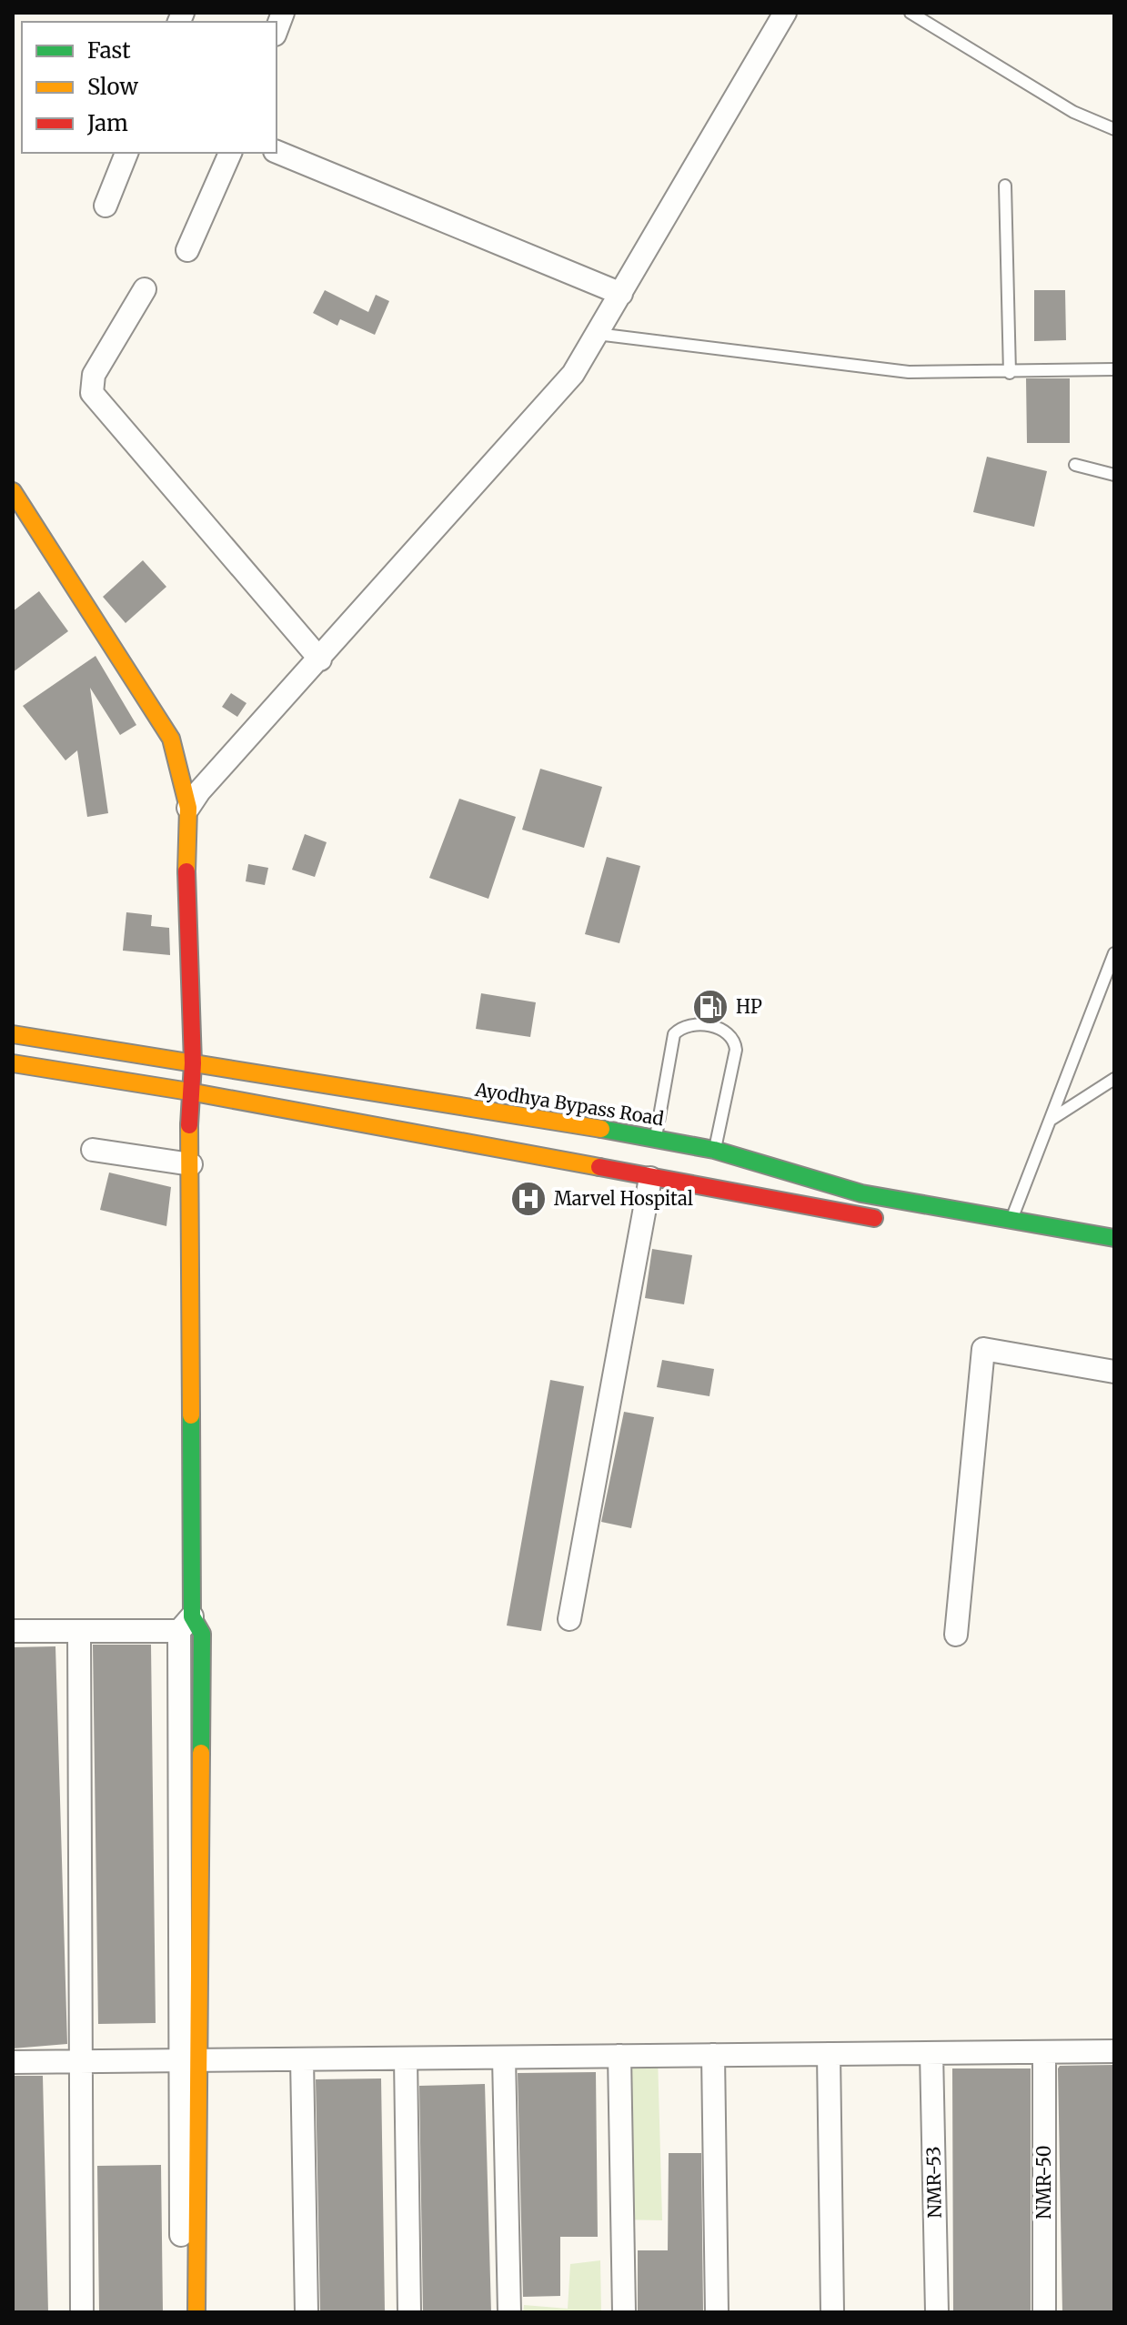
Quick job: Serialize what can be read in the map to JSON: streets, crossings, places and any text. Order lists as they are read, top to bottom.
{
  "streets": {
    "main road": ["Ayodhya Bypass Road"],
    "street": ["NMR-53", "NMR-50"]
  },
  "places": {
    "fuel station": ["HP"],
    "hospital": ["Marvel Hospital"]
  },
  "legend": ["Fast", "Slow", "Jam"]
}
